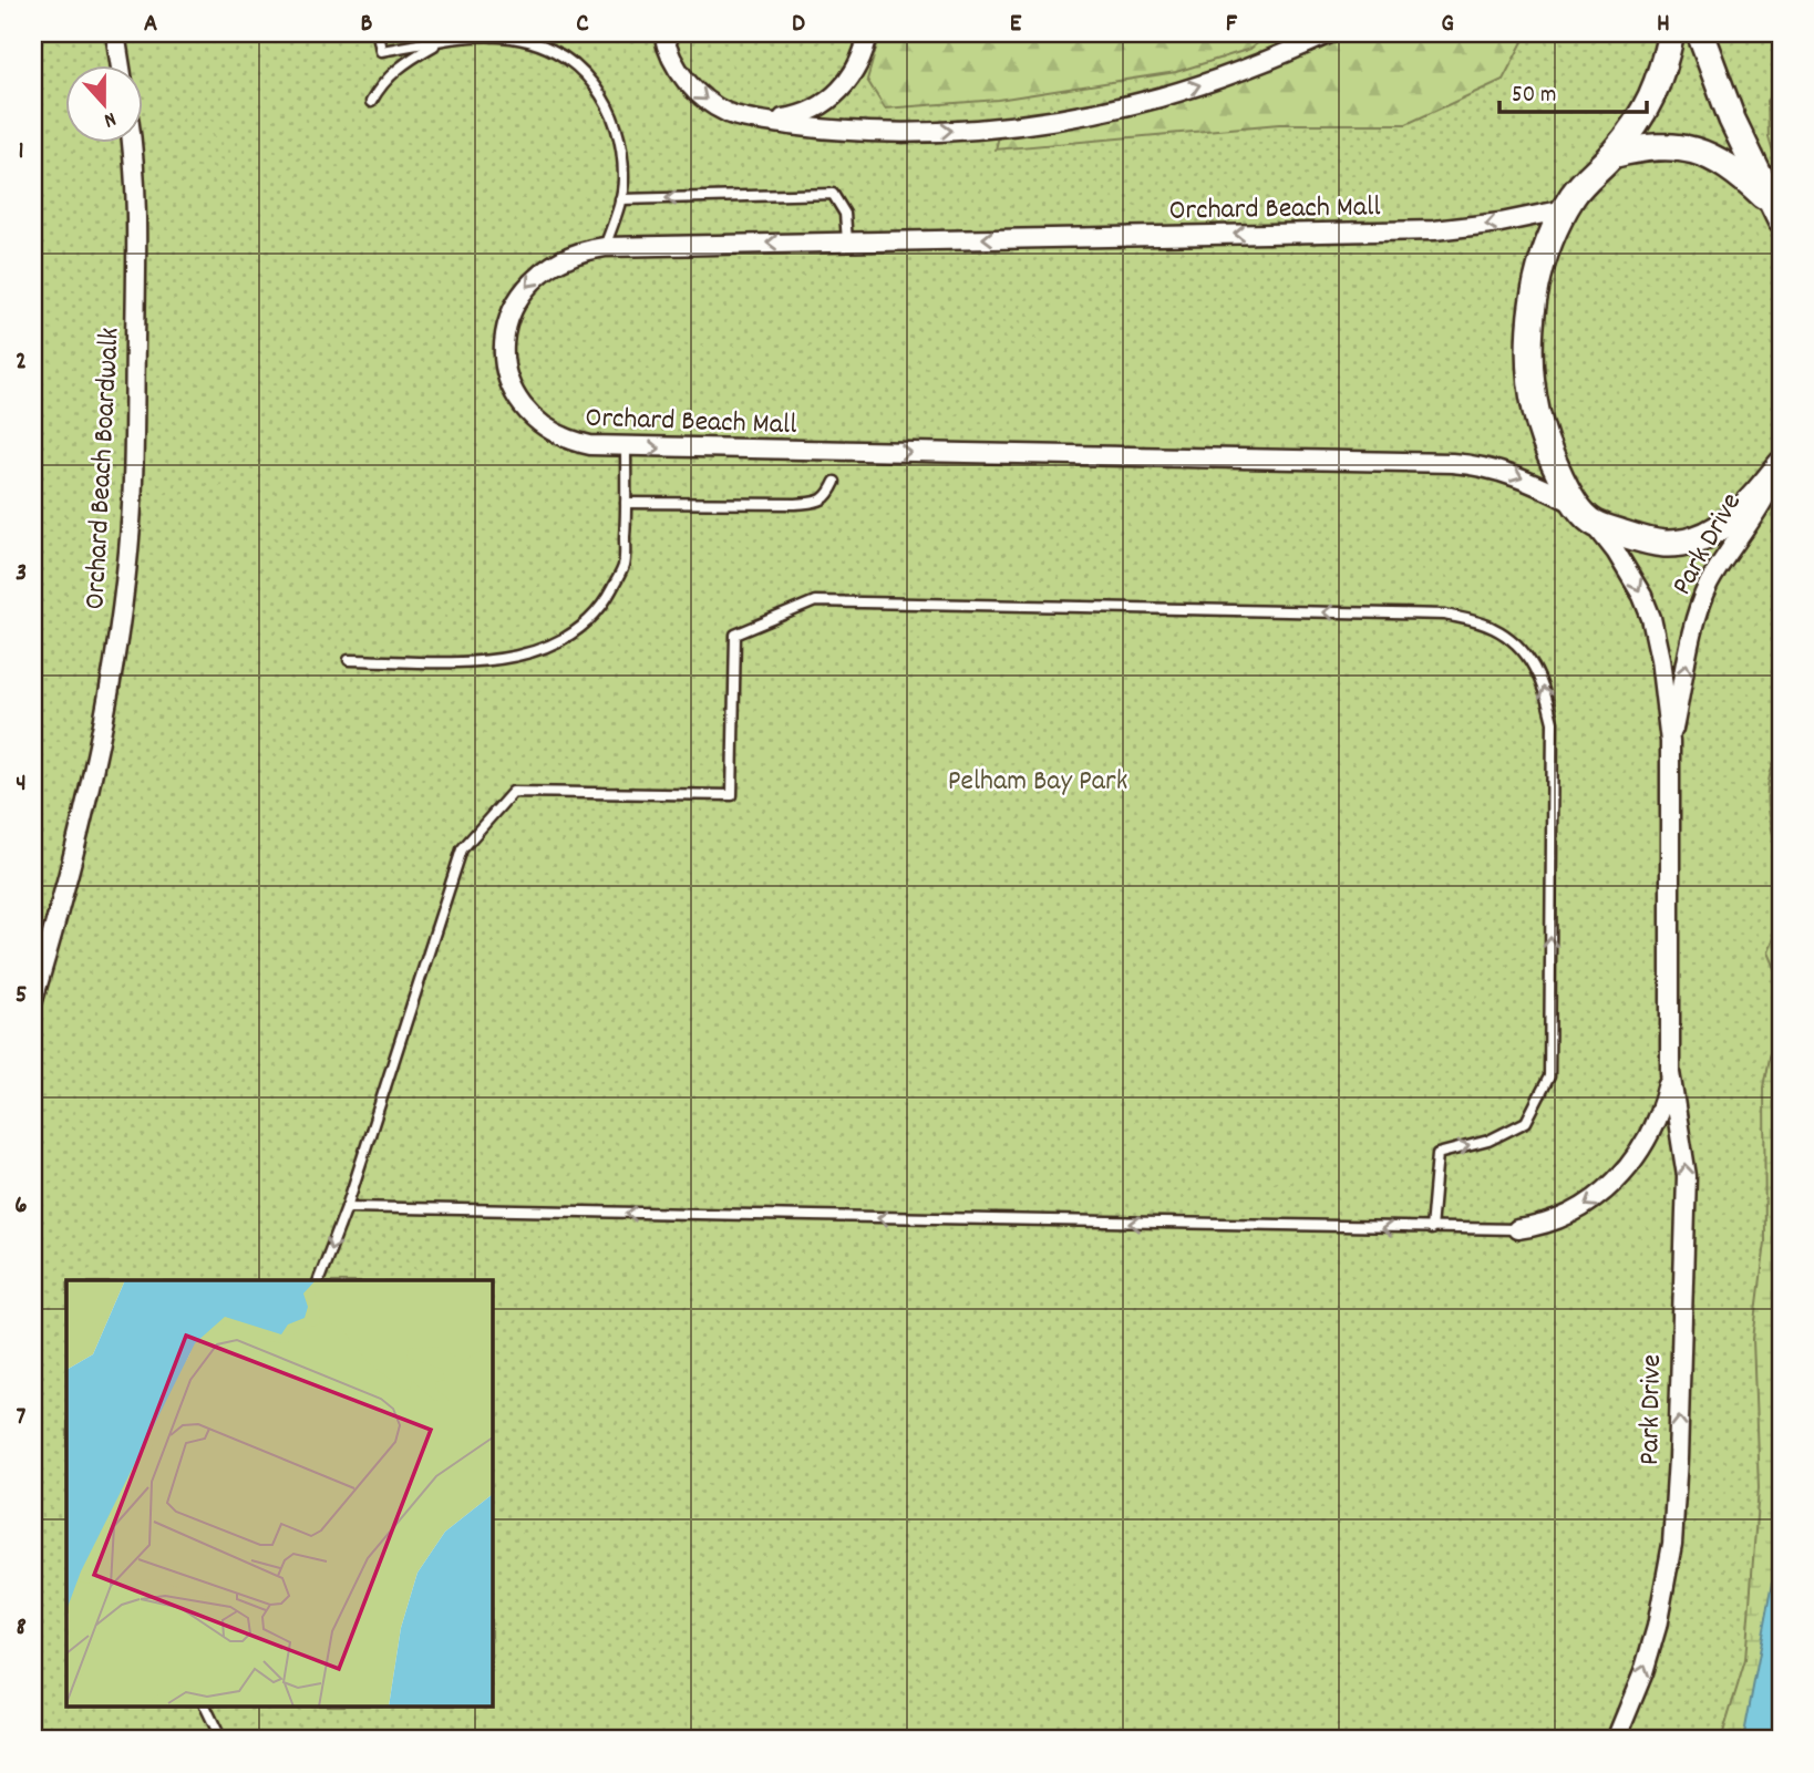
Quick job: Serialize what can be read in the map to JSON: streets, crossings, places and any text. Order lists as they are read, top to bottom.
{
  "streets": {
    "street": ["Orchard Beach Mall", "Orchard Beach Boardwalk", "Park Drive"]
  },
  "crossings": [
    ["Orchard Beach Mall", "Park Drive"]
  ],
  "parks": ["Pelham Bay Park"],
  "scale_bar": "50 m",
  "north": "bottom",
  "grid": {
    "columns": [
      "A",
      "B",
      "C",
      "D",
      "E",
      "F",
      "G",
      "H"
    ],
    "rows": [
      "1",
      "2",
      "3",
      "4",
      "5",
      "6",
      "7",
      "8"
    ]
  }
}
